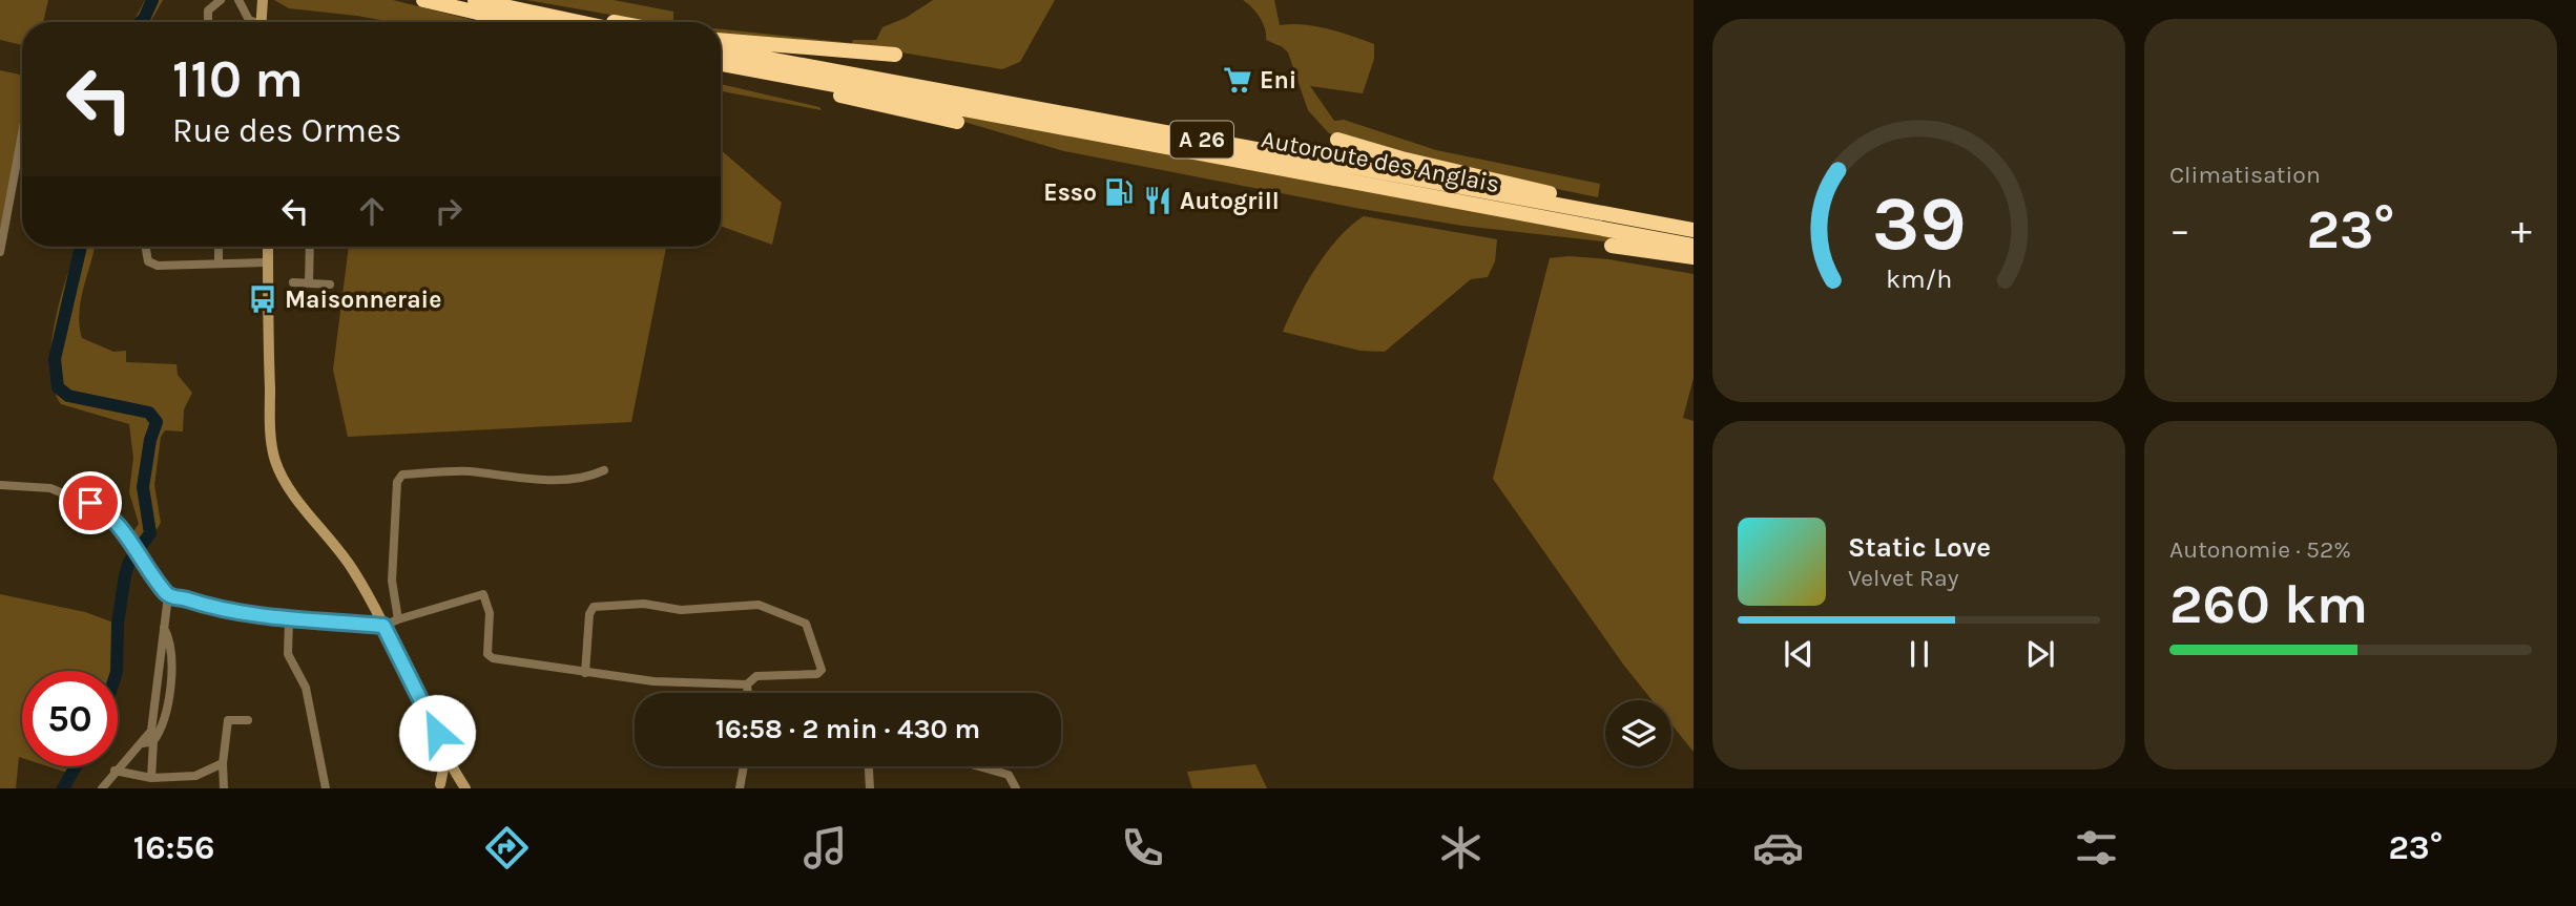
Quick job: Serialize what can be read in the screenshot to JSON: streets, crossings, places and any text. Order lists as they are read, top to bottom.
{
  "streets": {
    "highway": ["A 26", "Autoroute des Anglais"]
  },
  "places": {
    "supermarket": ["Eni"],
    "fuel station": ["Esso"],
    "restaurant": ["Autogrill"],
    "bus stop": ["Maisonneraie"]
  },
  "page": {
    "tile": [
      "Climatisation",
      ["Autonomie · 52%", "260 km"]
    ],
    "turn": ["110 m", "Rue des Ormes"],
    "heat": ["−", "23°", "+"],
    "song": ["Static Love", "Velvet Ray"],
    "limit": "50",
    "trip": "16:58 · 2 min · 430 m",
    "tabs": ["16:56", "23°"],
    "gauge": ["39", "km/h"]
  }
}
